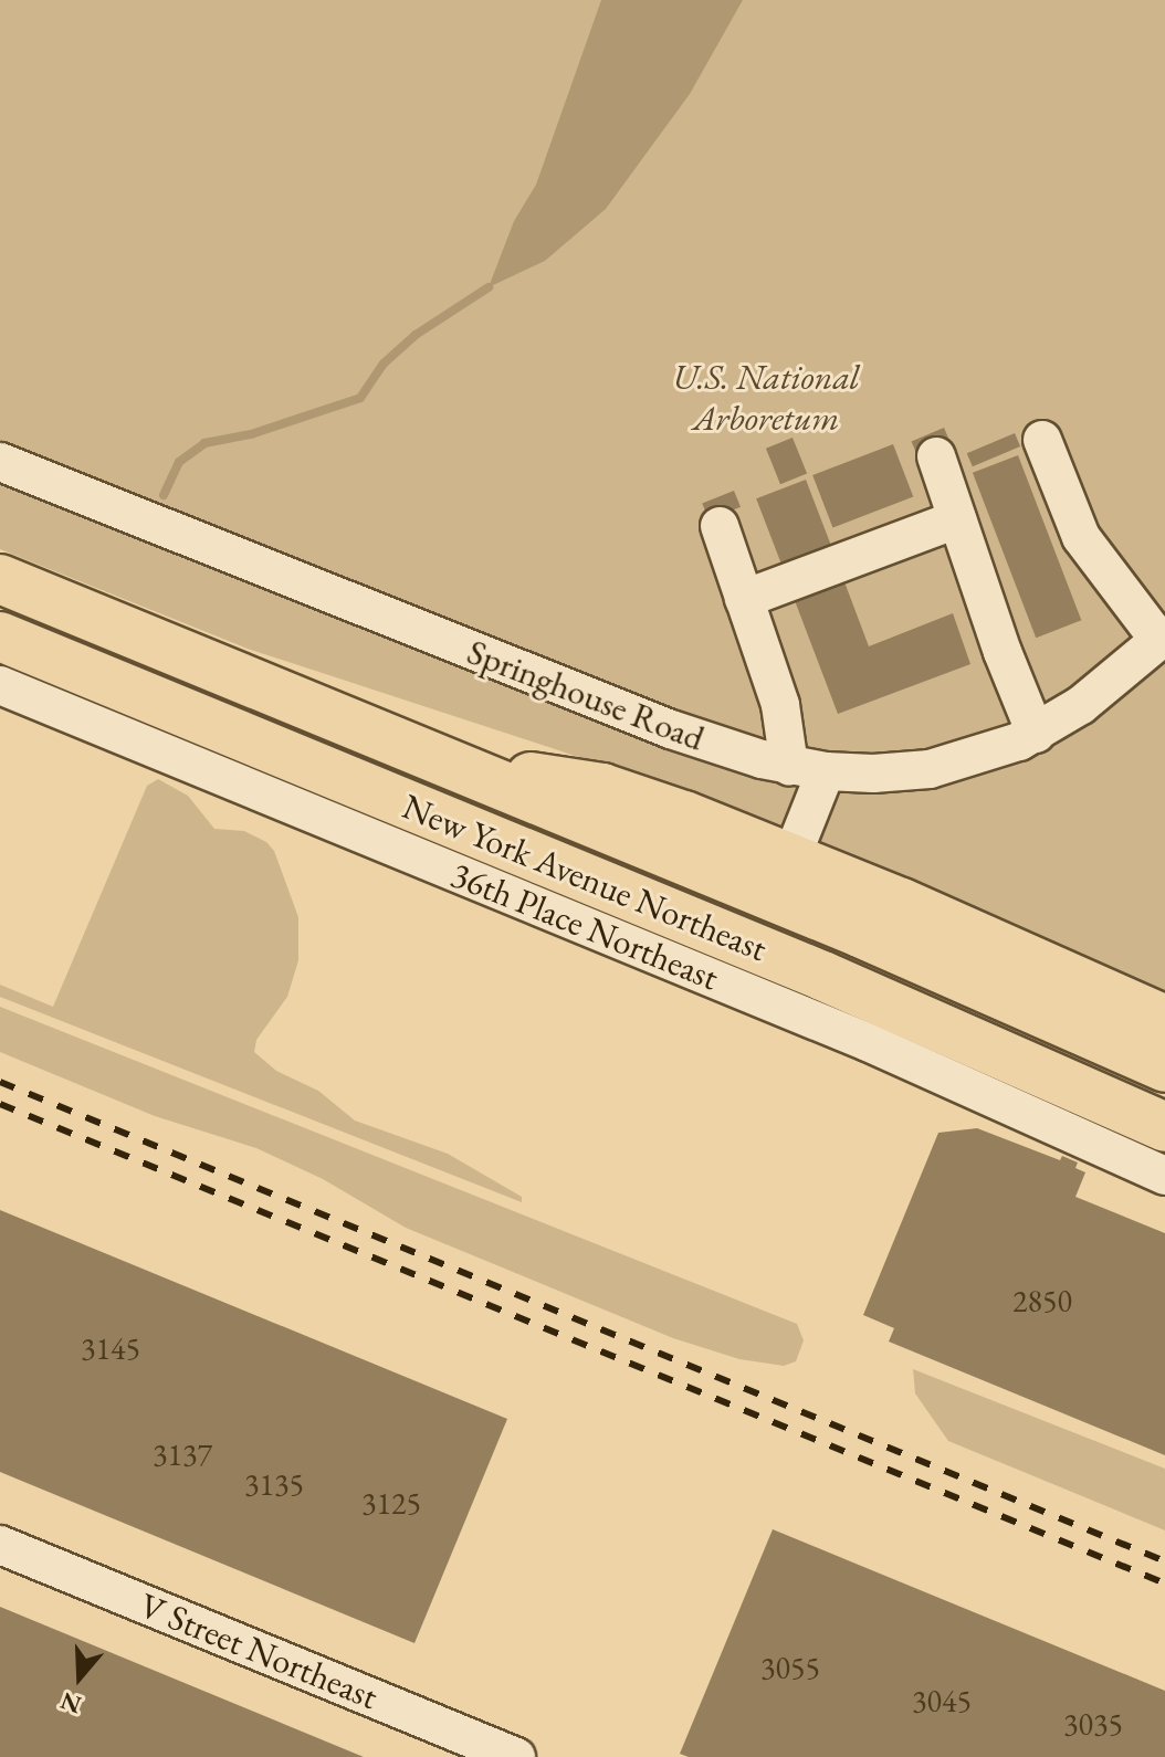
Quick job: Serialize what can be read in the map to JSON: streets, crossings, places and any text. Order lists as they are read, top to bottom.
{
  "streets": {
    "highway": ["New York Avenue Northeast"],
    "street": ["Springhouse Road", "36th Place Northeast", "V Street Northeast"]
  },
  "parks": ["U.S. National Arboretum"],
  "house_numbers": [
    "2850",
    "3145",
    "3137",
    "3135",
    "3125",
    "3055",
    "3045",
    "3035"
  ],
  "north": "bottom"
}
